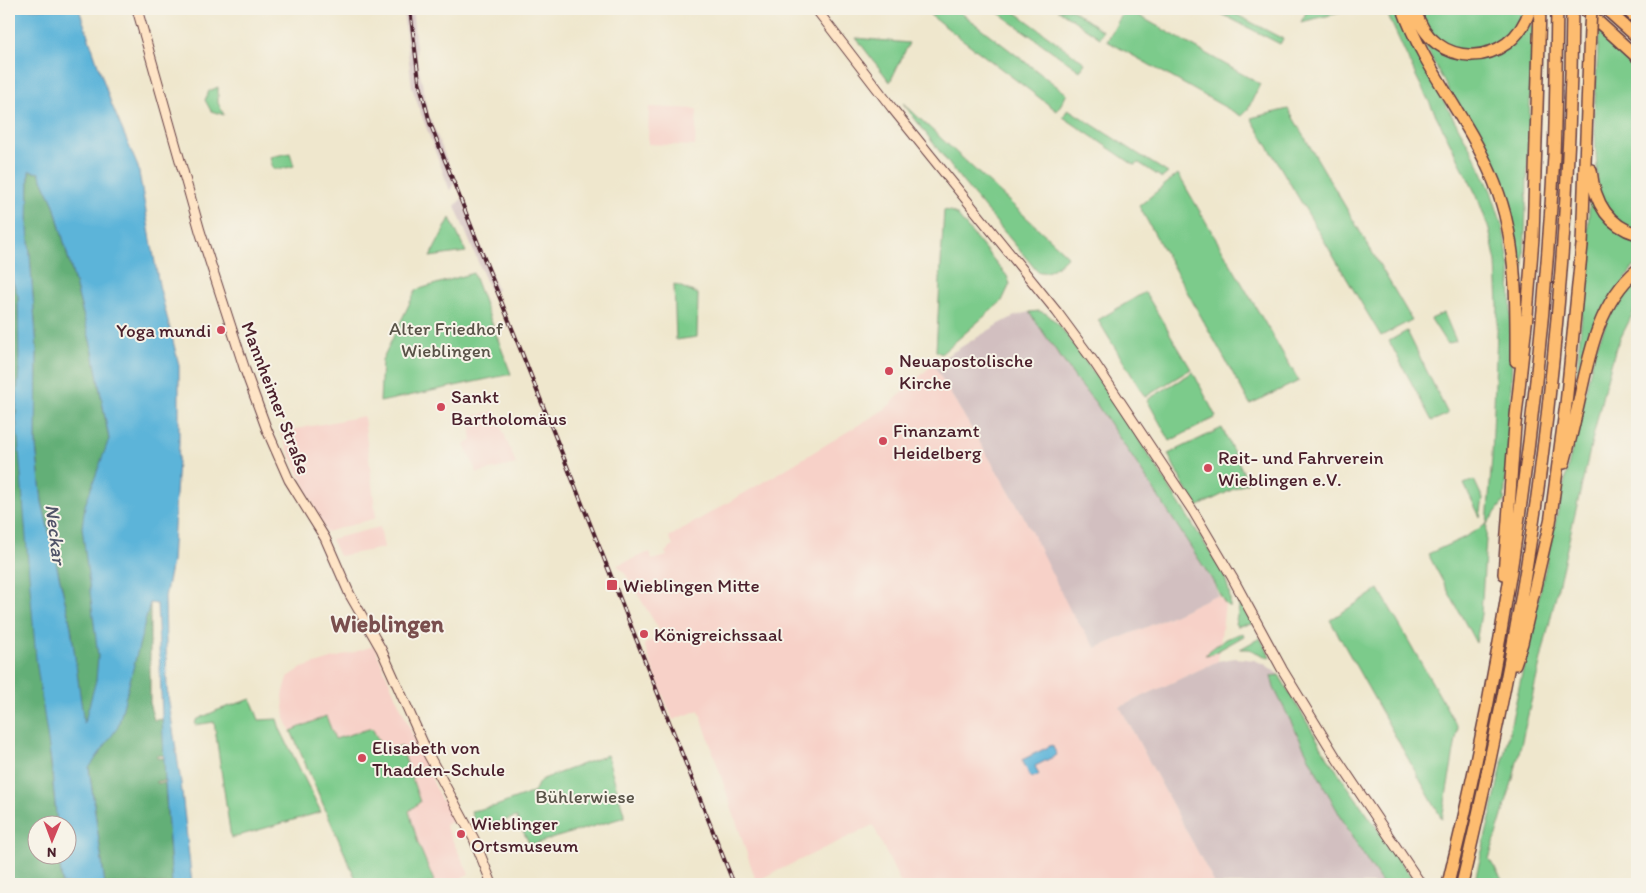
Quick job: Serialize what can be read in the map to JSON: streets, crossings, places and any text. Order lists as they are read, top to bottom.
{
  "streets": {
    "main road": ["Mannheimer Straße"]
  },
  "districts": ["Wieblingen"],
  "water": ["Neckar"],
  "parks": ["Alter Friedhof Wieblingen", "Bühlerwiese"],
  "places": {
    "other": [
      "Yoga mundi",
      "Neuapostolische Kirche",
      "Sankt Bartholomäus",
      "Finanzamt Heidelberg",
      "Reit- und Fahrverein Wieblingen e.V.",
      "Königreichssaal",
      "Elisabeth von Thadden-Schule",
      "Wieblinger Ortsmuseum"
    ],
    "transit": ["Wieblingen Mitte"]
  },
  "north": "bottom"
}
